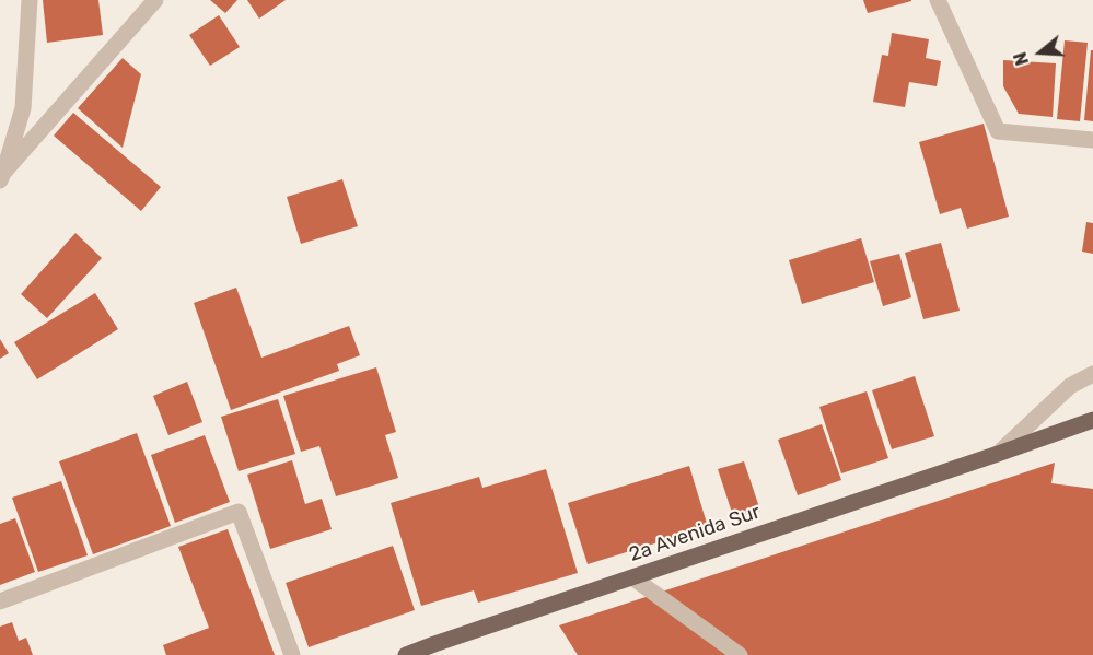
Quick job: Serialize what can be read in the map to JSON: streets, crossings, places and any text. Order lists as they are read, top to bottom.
{
  "streets": {
    "main road": ["2a Avenida Sur"]
  },
  "north": "left"
}
